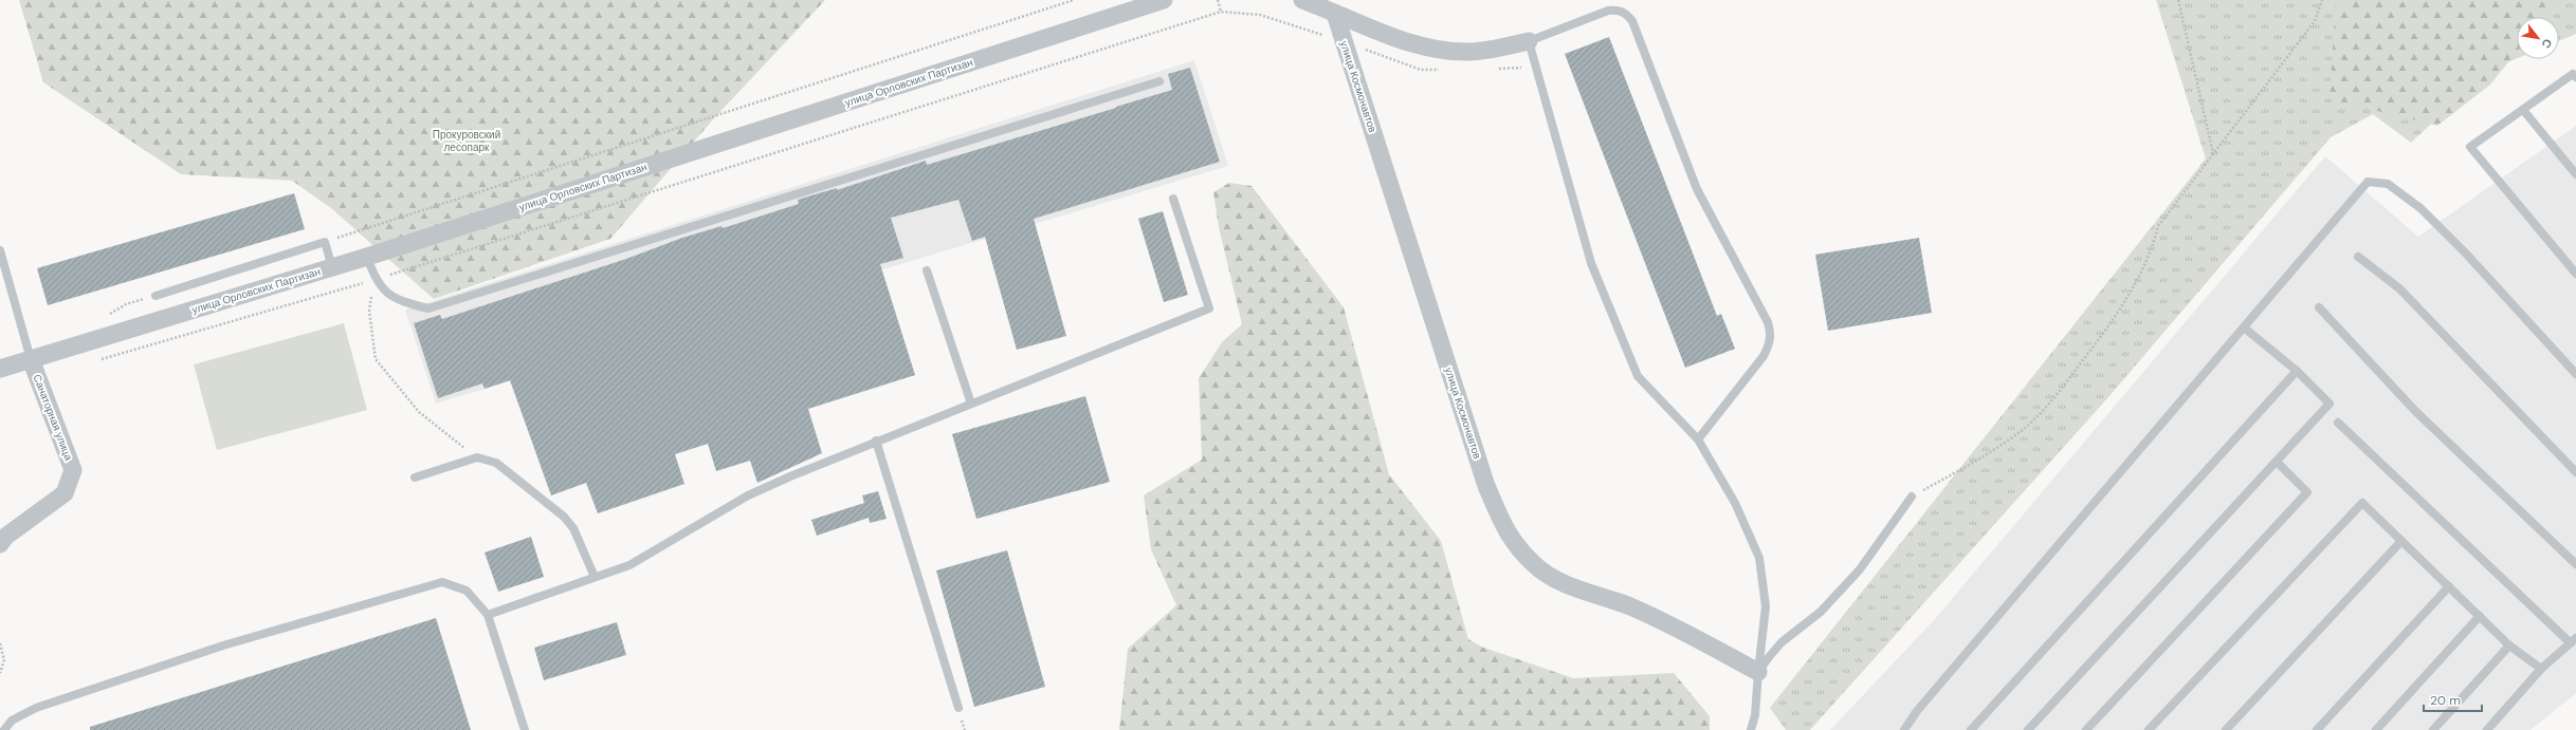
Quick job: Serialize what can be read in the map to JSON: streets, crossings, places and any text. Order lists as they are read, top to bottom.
{
  "streets": {
    "street": ["улица Орловских Партизан", "улица Космонавтов", "Санаторная улица"]
  },
  "crossings": [
    ["улица Орловских Партизан", "Санаторная улица"]
  ],
  "parks": ["Прокуровский лесопарк"],
  "scale_bar": "20 m",
  "north": "bottom right"
}
